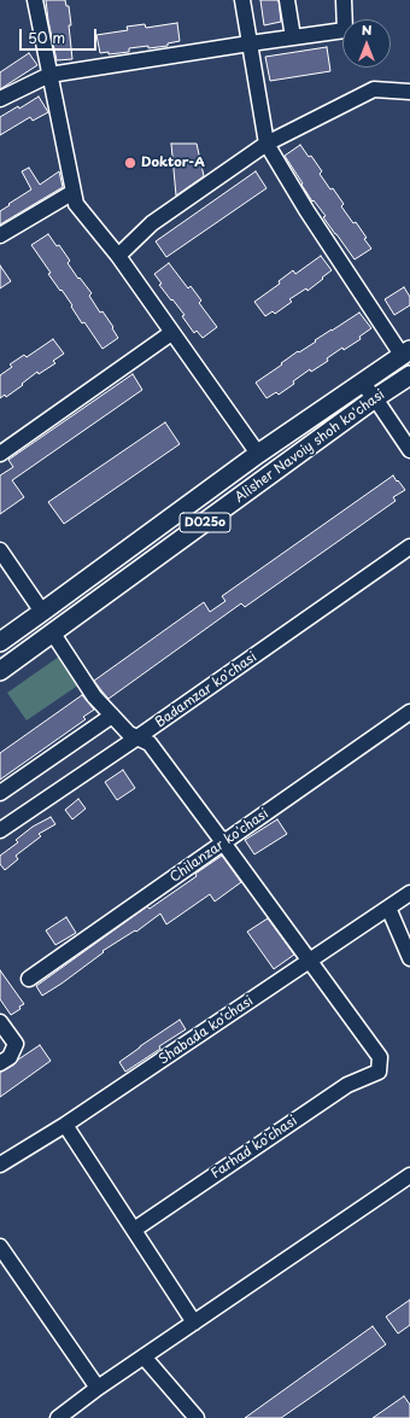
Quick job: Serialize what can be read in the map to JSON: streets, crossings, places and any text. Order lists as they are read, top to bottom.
{
  "streets": {
    "main road": ["Alisher Navoiy shoh ko'chasi", "D025o"],
    "street": [
      "Badamzar ko'chasi",
      "Chilanzar ko'chasi",
      "Shabada ko'chasi",
      "Farhad ko'chasi"
    ]
  },
  "crossings": [
    ["Shabada ko'chasi", "Farhad ko'chasi"]
  ],
  "places": ["Doktor-A"],
  "scale_bar": "50 m",
  "north": "top"
}
